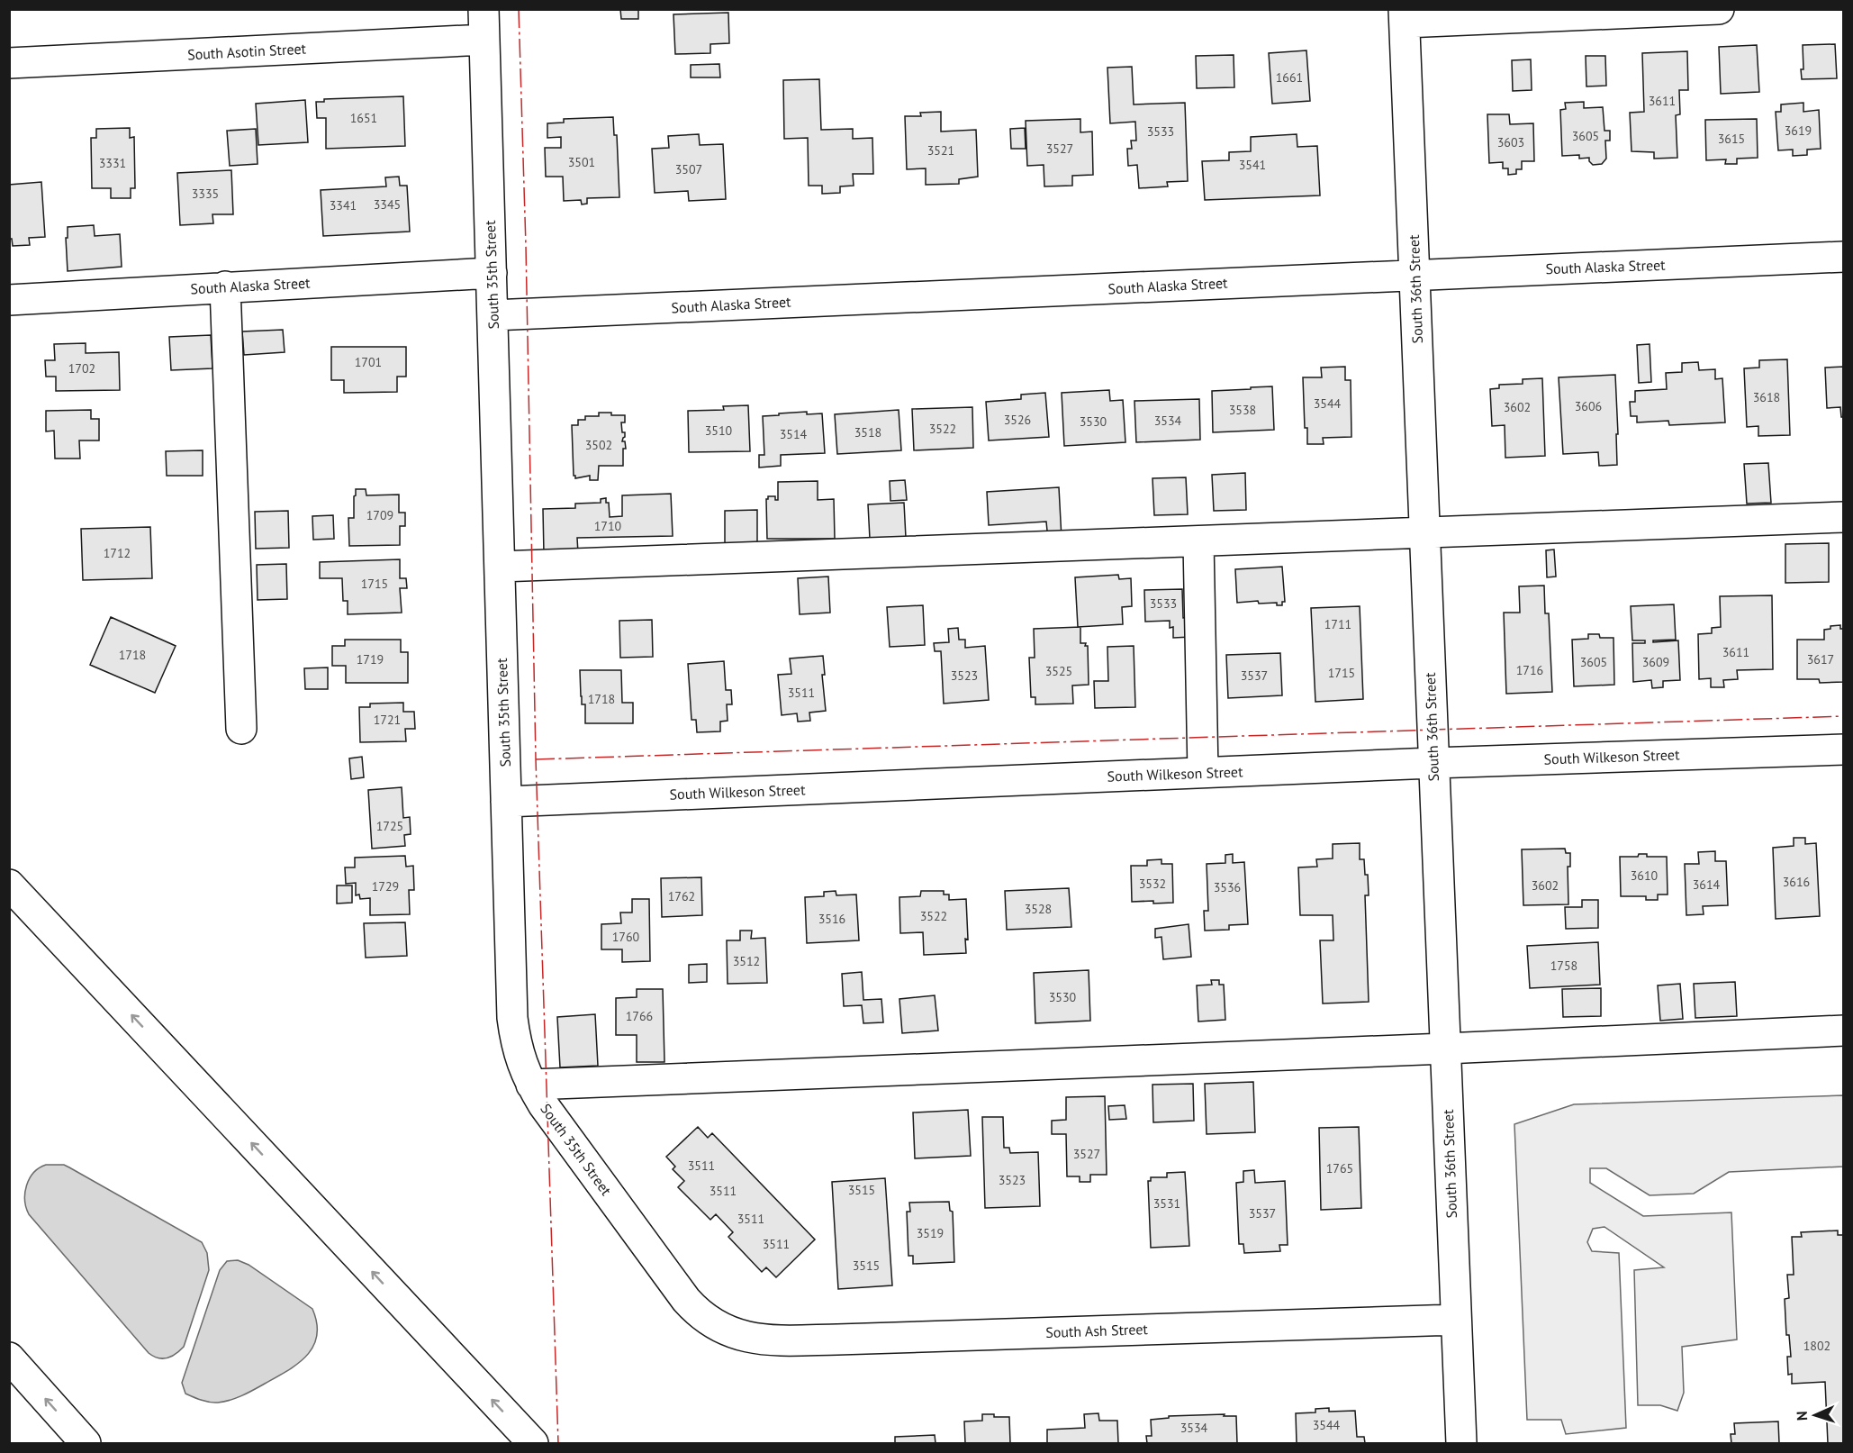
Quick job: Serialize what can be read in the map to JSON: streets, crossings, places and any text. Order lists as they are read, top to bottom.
{
  "streets": {
    "main road": [
      "South Asotin Street",
      "South Alaska Street",
      "South 35th Street",
      "South 36th Street",
      "South Wilkeson Street",
      "South Ash Street"
    ]
  },
  "crossings": [
    ["South Asotin Street", "South 35th Street"],
    ["South Alaska Street", "South 35th Street"],
    ["South Alaska Street", "South 36th Street"],
    ["South 35th Street", "South Wilkeson Street"],
    ["South 35th Street", "South Ash Street"],
    ["South 36th Street", "South Wilkeson Street"],
    ["South 36th Street", "South Ash Street"]
  ],
  "house_numbers": [
    "1661",
    "3611",
    "1651",
    "3619",
    "3533",
    "3605",
    "3615",
    "3603",
    "3527",
    "3521",
    "3501",
    "3331",
    "3541",
    "3507",
    "3335",
    "3345",
    "3341",
    "1701",
    "1702",
    "3618",
    "3544",
    "3606",
    "3602",
    "3538",
    "3526",
    "3534",
    "3530",
    "3522",
    "3510",
    "3518",
    "3514",
    "3502",
    "1709",
    "1710",
    "1712",
    "1715",
    "3533",
    "1711",
    "3611",
    "1718",
    "1719",
    "3617",
    "3605",
    "3609",
    "1716",
    "3525",
    "1715",
    "3523",
    "3537",
    "3511",
    "1718",
    "1721",
    "1725",
    "3610",
    "3616",
    "3532",
    "3614",
    "3602",
    "1729",
    "3536",
    "1762",
    "3528",
    "3522",
    "3516",
    "1760",
    "3512",
    "1758",
    "3530",
    "1766",
    "3527",
    "3511",
    "1765",
    "3523",
    "3515",
    "3511",
    "3531",
    "3537",
    "3511",
    "3519",
    "3511",
    "3515",
    "1802",
    "3544",
    "3534"
  ],
  "north": "left"
}
